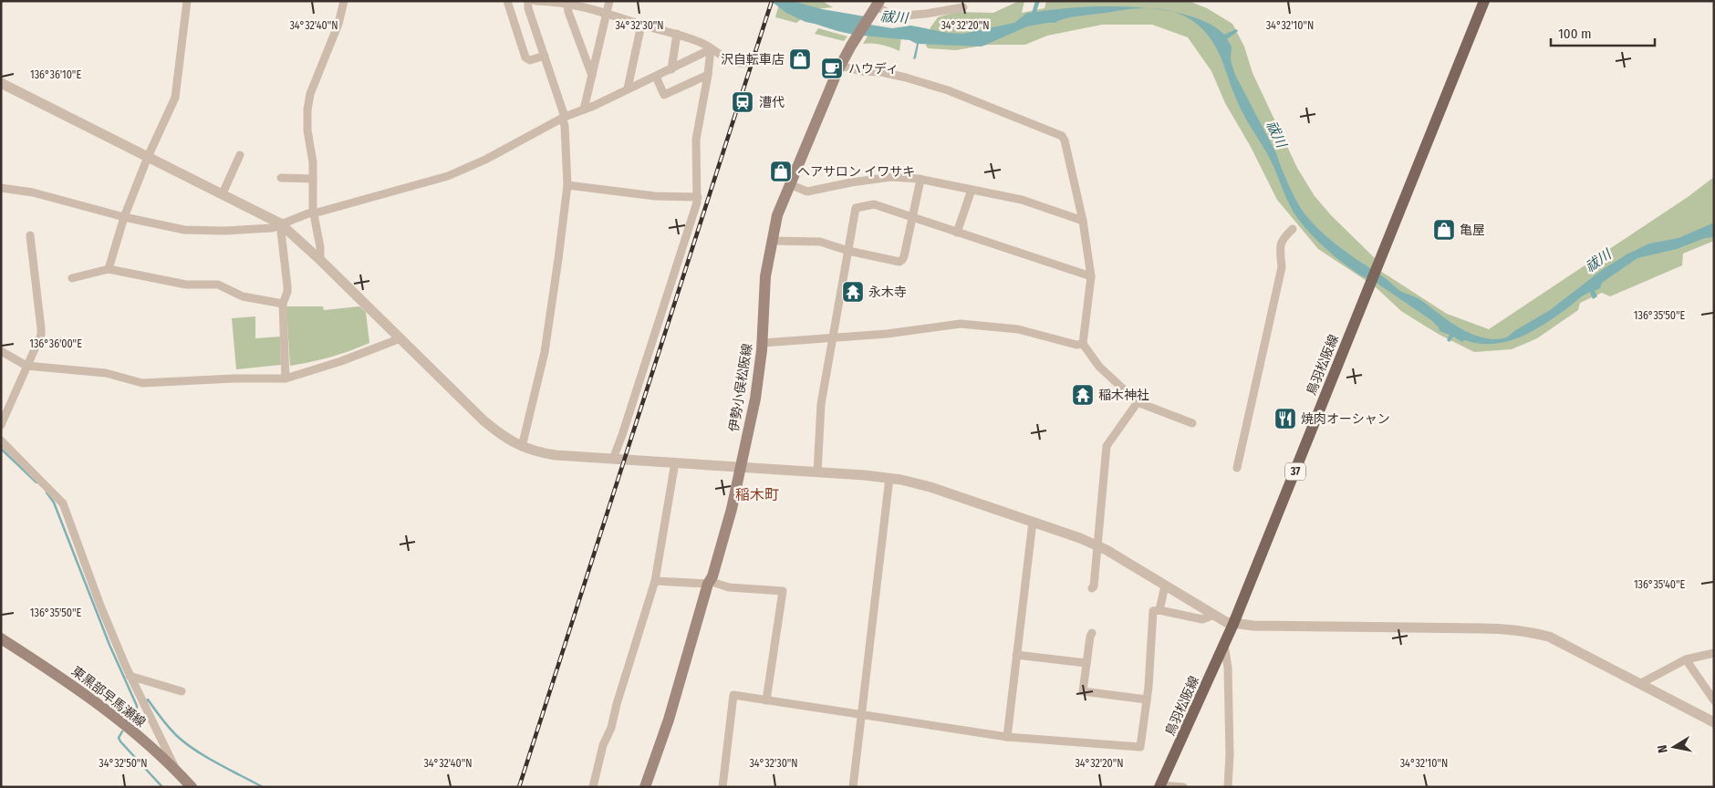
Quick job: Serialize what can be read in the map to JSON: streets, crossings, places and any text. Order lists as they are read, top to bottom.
{
  "streets": {
    "main road": [
      "鳥羽松阪線",
      "伊勢小俣松阪線",
      "37",
      "東黒部早馬瀬線"
    ]
  },
  "districts": ["稲木町"],
  "water": ["祓川"],
  "places": {
    "shop": ["沢自転車店", "ヘアサロン イワサキ", "亀屋"],
    "cafe": ["ハウディ"],
    "station": ["漕代"],
    "temple": ["永木寺", "稲木神社"],
    "restaurant": ["焼肉オーシャン"]
  },
  "scale_bar": "100 m",
  "north": "left",
  "coordinates": [
    "34°32'40\"N",
    "34°32'30\"N",
    "34°32'20\"N",
    "34°32'10\"N",
    "136°36'10\"E",
    "136°35'50\"E",
    "136°36'00\"E",
    "136°35'40\"E",
    "34°32'50\"N"
  ]
}
